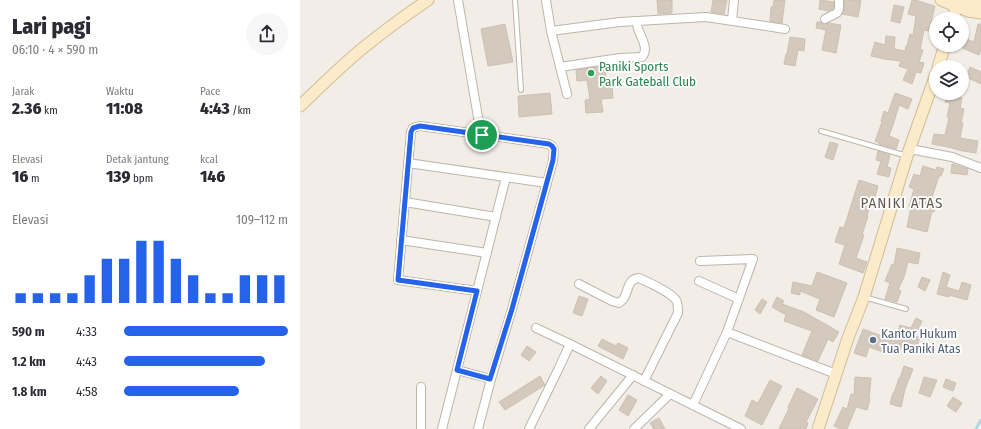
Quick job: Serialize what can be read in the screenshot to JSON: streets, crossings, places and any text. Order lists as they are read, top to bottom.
{
  "districts": ["PANIKI ATAS"],
  "places": ["Paniki Sports Park Gateball Club", "Kantor Hukum Tua Paniki Atas"],
  "page": {
    "heading": ["Lari pagi", "06:10 · 4 × 590 m"],
    "stats": [
      ["Jarak", "2.36 km"],
      ["Waktu", "11:08"],
      ["Pace", "4:43 /km"],
      ["Elevasi", "16 m"],
      ["Detak jantung", "139 bpm"],
      ["kcal", "146"]
    ],
    "chart": ["Elevasi", "109–112 m"],
    "list": [
      {
        "name": "590 m",
        "note": "4:33"
      },
      {
        "name": "1.2 km",
        "note": "4:43"
      },
      {
        "name": "1.8 km",
        "note": "4:58"
      }
    ]
  }
}
